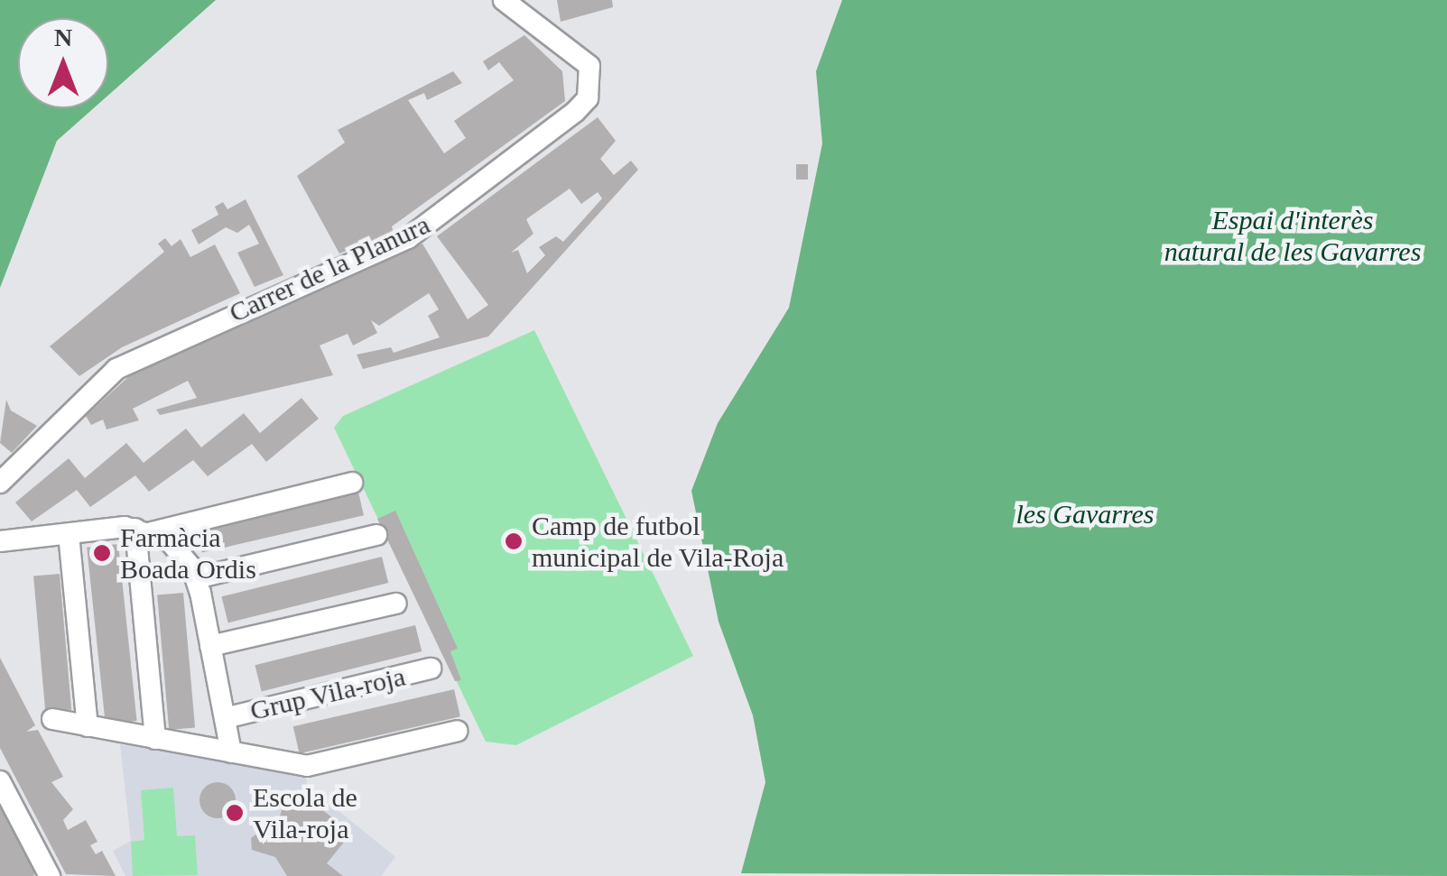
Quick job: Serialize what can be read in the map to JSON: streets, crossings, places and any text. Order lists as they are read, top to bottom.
{
  "streets": {
    "street": ["Carrer de la Planura", "Grup Vila-roja"]
  },
  "parks": ["Espai d'interès natural de les Gavarres", "les Gavarres"],
  "places": ["Camp de futbol municipal de Vila-Roja", "Farmàcia Boada Ordis", "Escola de Vila-roja"],
  "north": "top"
}
